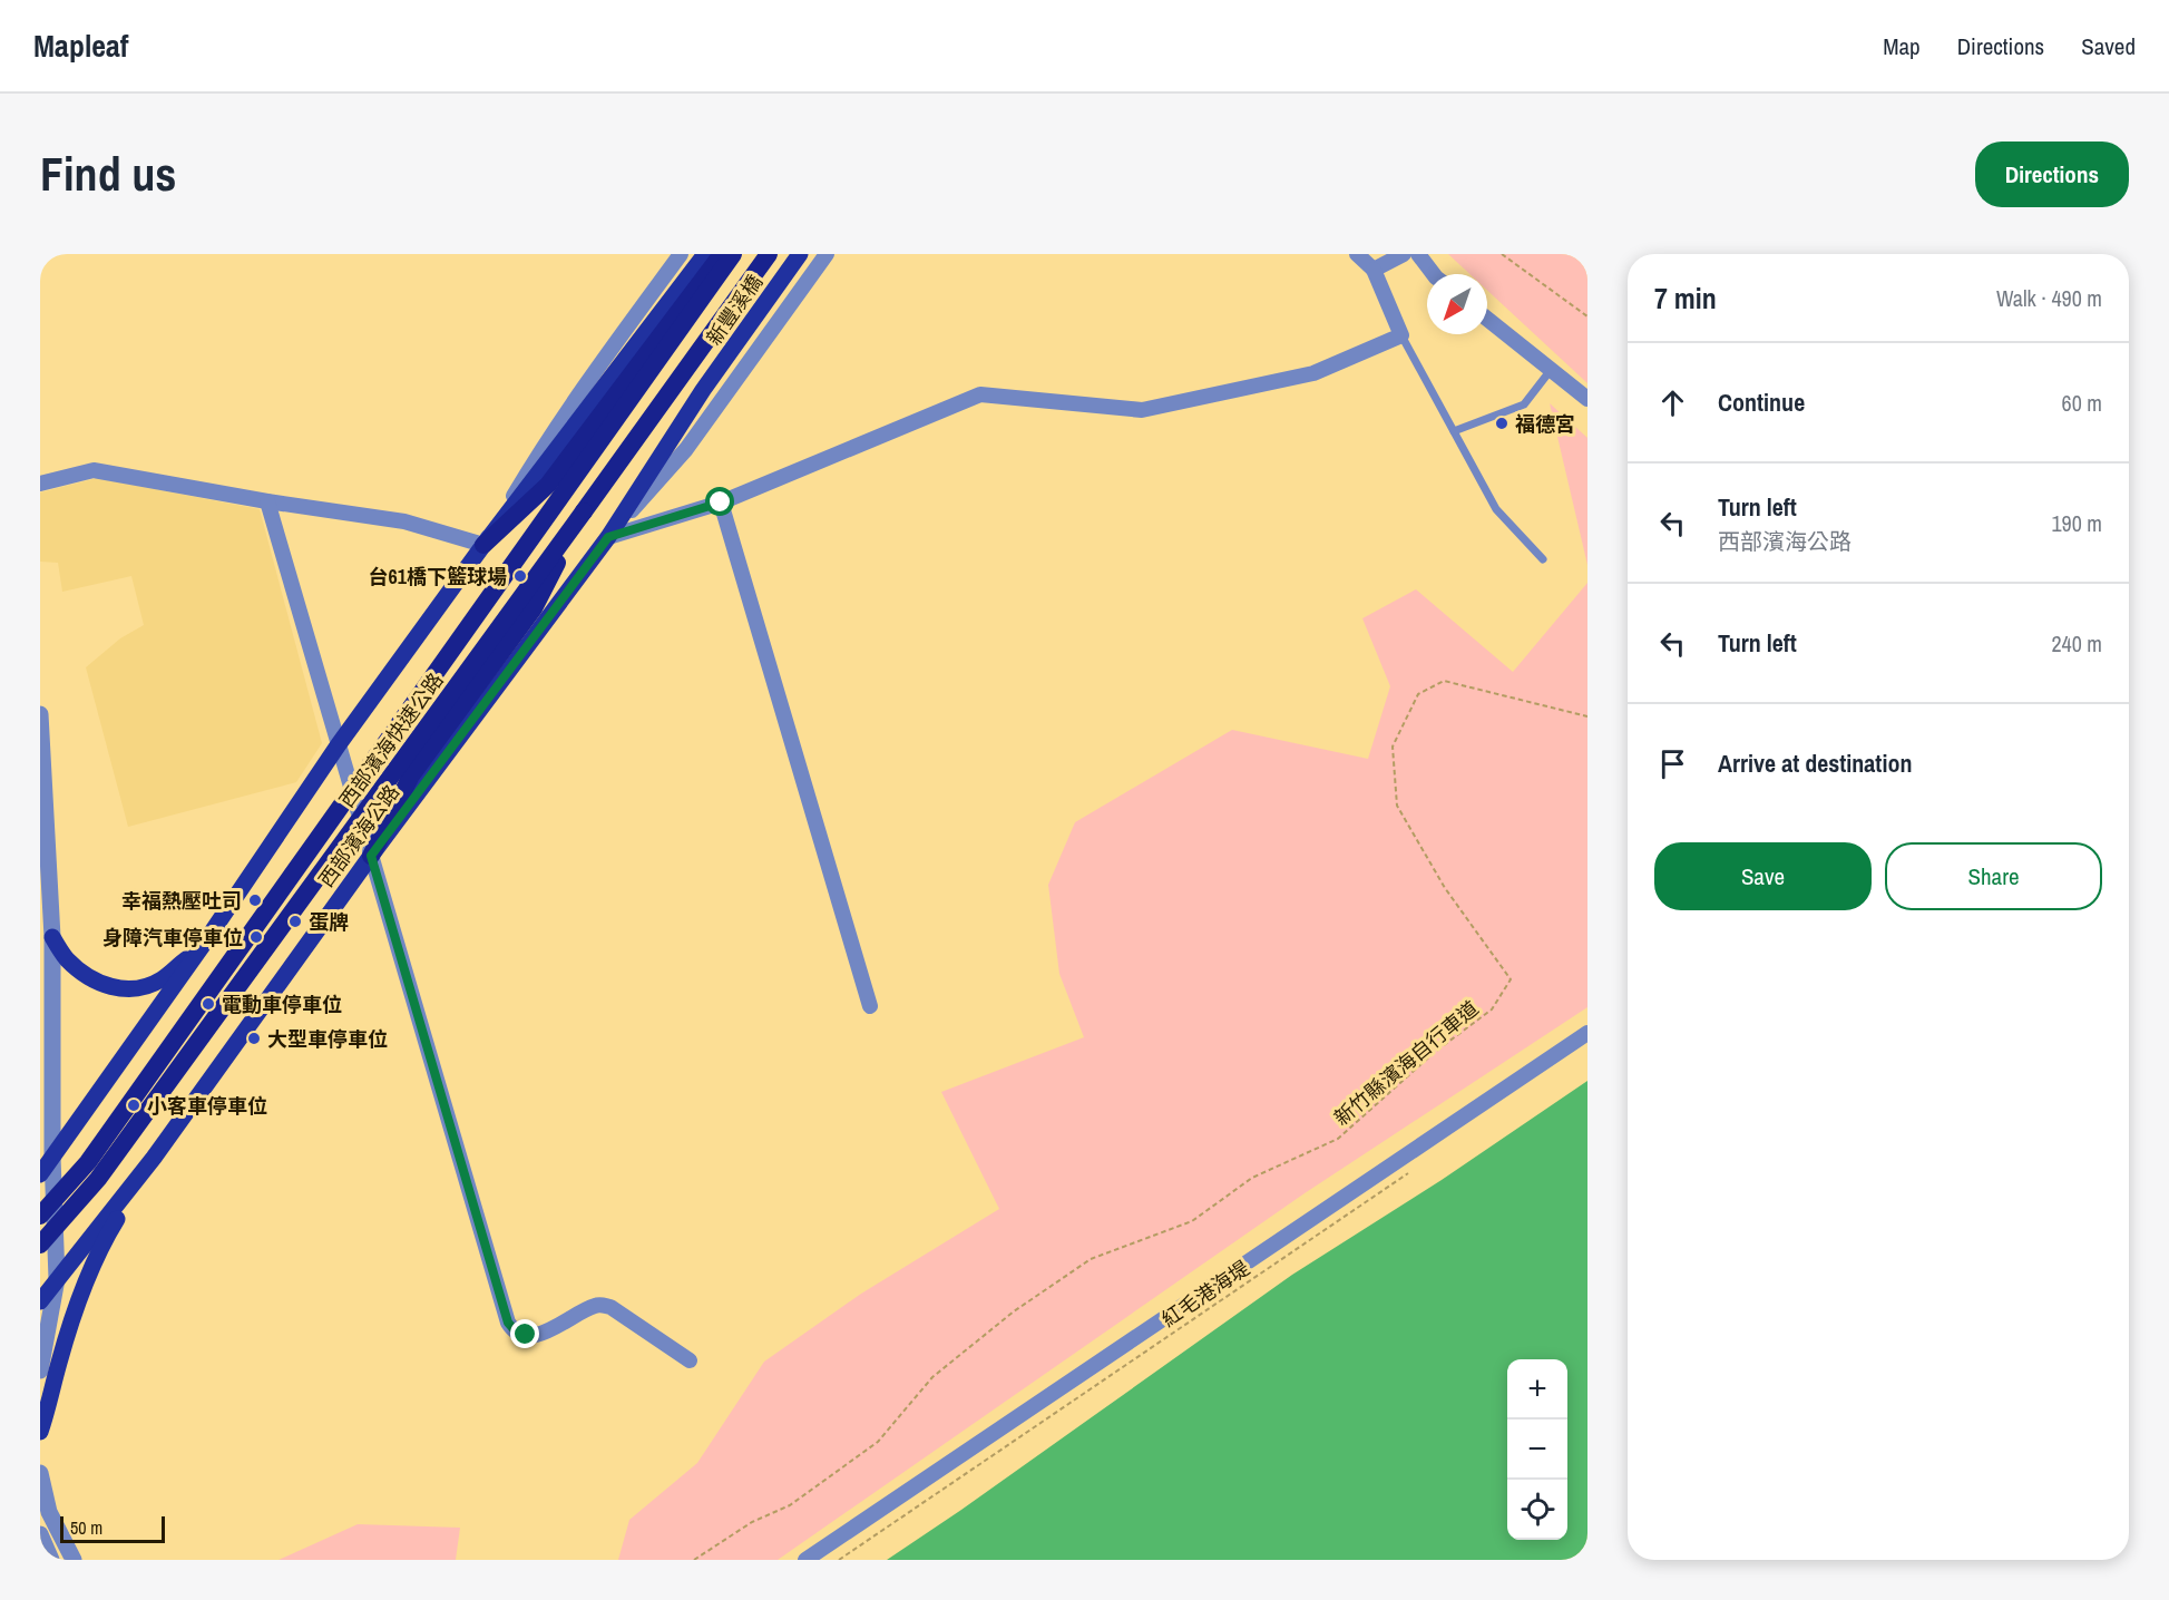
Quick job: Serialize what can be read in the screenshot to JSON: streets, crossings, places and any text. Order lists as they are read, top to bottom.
{
  "streets": {
    "highway": ["西部濱海快速公路"],
    "main road": ["新豐溪橋", "西部濱海公路"],
    "path": ["新竹縣濱海自行車道", "紅毛港海堤"]
  },
  "crossings": [
    ["新豐溪橋", "西部濱海公路"]
  ],
  "places": [
    "福德宮",
    "台61橋下籃球場",
    "幸福熱壓吐司",
    "蛋牌",
    "身障汽車停車位",
    "電動車停車位",
    "大型車停車位",
    "小客車停車位"
  ],
  "scale_bar": "50 m",
  "north": "bottom left",
  "page": {
    "header": "Mapleaf",
    "nav": ["Map", "Directions", "Saved"],
    "buttons": [
      "Directions",
      ["Save", "Share"]
    ],
    "title": "Find us",
    "heading": ["7 min", "Walk · 490 m"],
    "list": [
      ["Continue", "60 m"],
      ["Turn left", "西部濱海公路", "190 m"],
      ["Turn left", "240 m"],
      "Arrive at destination"
    ],
    "map_buttons": ["+", "−"],
    "scale": "50 m"
  }
}
